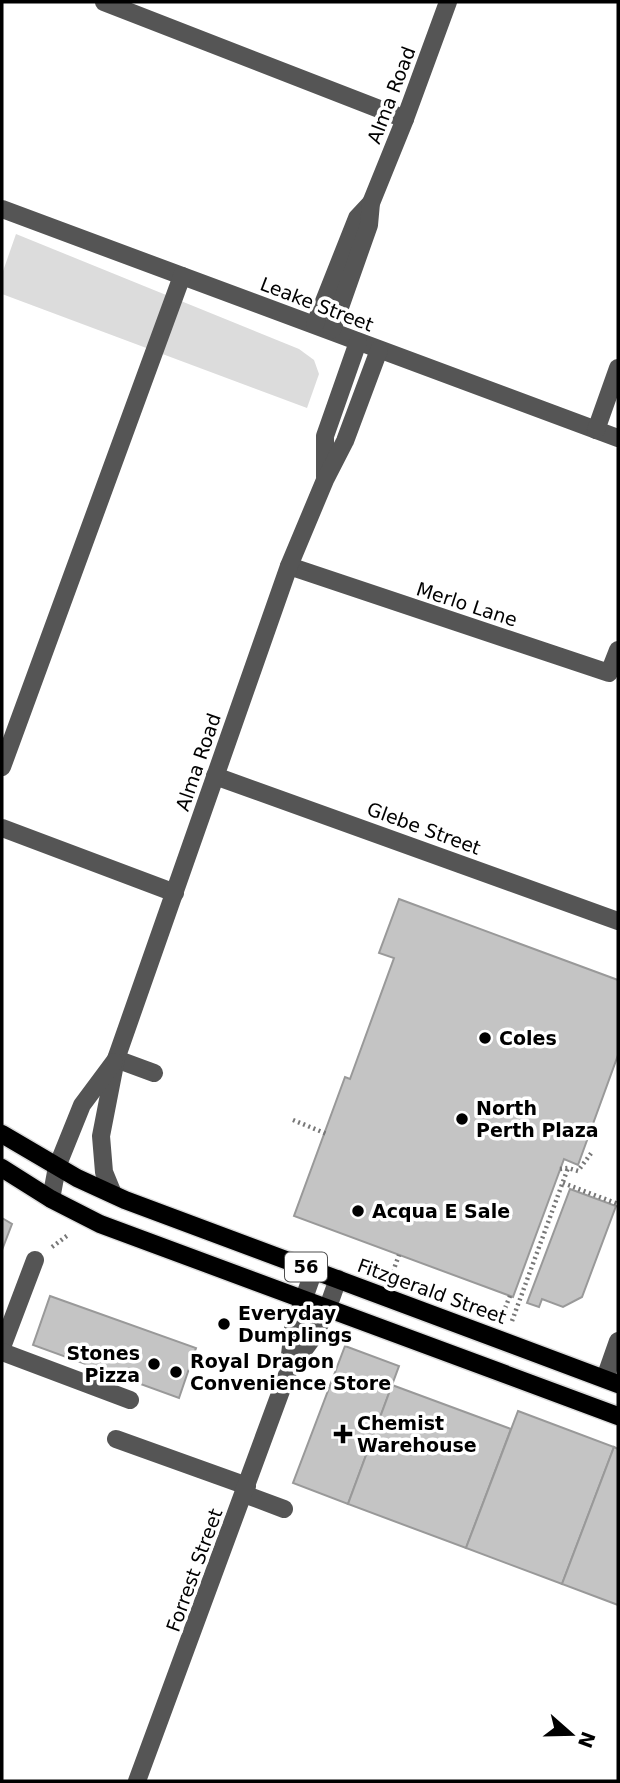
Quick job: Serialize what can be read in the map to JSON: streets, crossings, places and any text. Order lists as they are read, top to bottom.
{
  "streets": {
    "main road": ["56", "Fitzgerald Street"],
    "street": [
      "Alma Road",
      "Leake Street",
      "Merlo Lane",
      "Glebe Street",
      "Forrest Street"
    ]
  },
  "crossings": [
    ["Alma Road", "Leake Street"],
    ["Alma Road", "Merlo Lane"],
    ["Alma Road", "Glebe Street"],
    ["Alma Road", "56"],
    ["Alma Road", "Fitzgerald Street"],
    ["56", "Forrest Street"],
    ["Fitzgerald Street", "Forrest Street"]
  ],
  "places": {
    "other": [
      "Coles",
      "North Perth Plaza",
      "Acqua E Sale",
      "Everyday Dumplings",
      "Stones Pizza",
      "Royal Dragon Convenience Store"
    ],
    "health": ["Chemist Warehouse"]
  },
  "north": "right"
}
